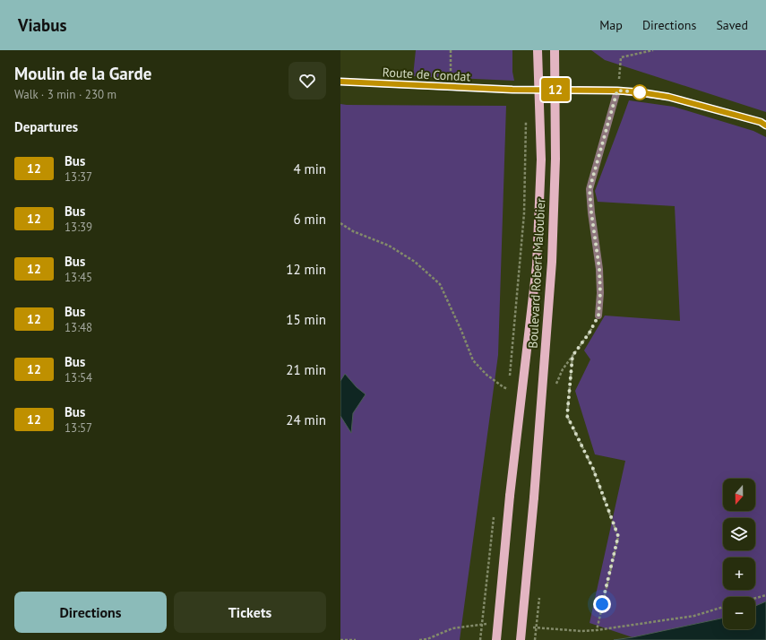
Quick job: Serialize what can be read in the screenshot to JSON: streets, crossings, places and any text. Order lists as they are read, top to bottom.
{
  "streets": {
    "main road": ["Route de Condat", "Boulevard Robert Maloubier"]
  },
  "lines": ["bus line 12"],
  "north": "bottom",
  "page": {
    "header": "Viabus",
    "nav": ["Map", "Directions", "Saved"],
    "heading": [
      ["Moulin de la Garde", "Walk · 3 min · 230 m"],
      "Departures"
    ],
    "on_map": "12",
    "list": [
      {
        "mark": "12",
        "name": "Bus",
        "note": "13:37",
        "value": "4 min"
      },
      {
        "mark": "12",
        "name": "Bus",
        "note": "13:39",
        "value": "6 min"
      },
      {
        "mark": "12",
        "name": "Bus",
        "note": "13:45",
        "value": "12 min"
      },
      {
        "mark": "12",
        "name": "Bus",
        "note": "13:48",
        "value": "15 min"
      },
      {
        "mark": "12",
        "name": "Bus",
        "note": "13:54",
        "value": "21 min"
      },
      {
        "mark": "12",
        "name": "Bus",
        "note": "13:57",
        "value": "24 min"
      }
    ],
    "map_buttons": ["+", "−"],
    "buttons": ["Directions", "Tickets"]
  }
}
